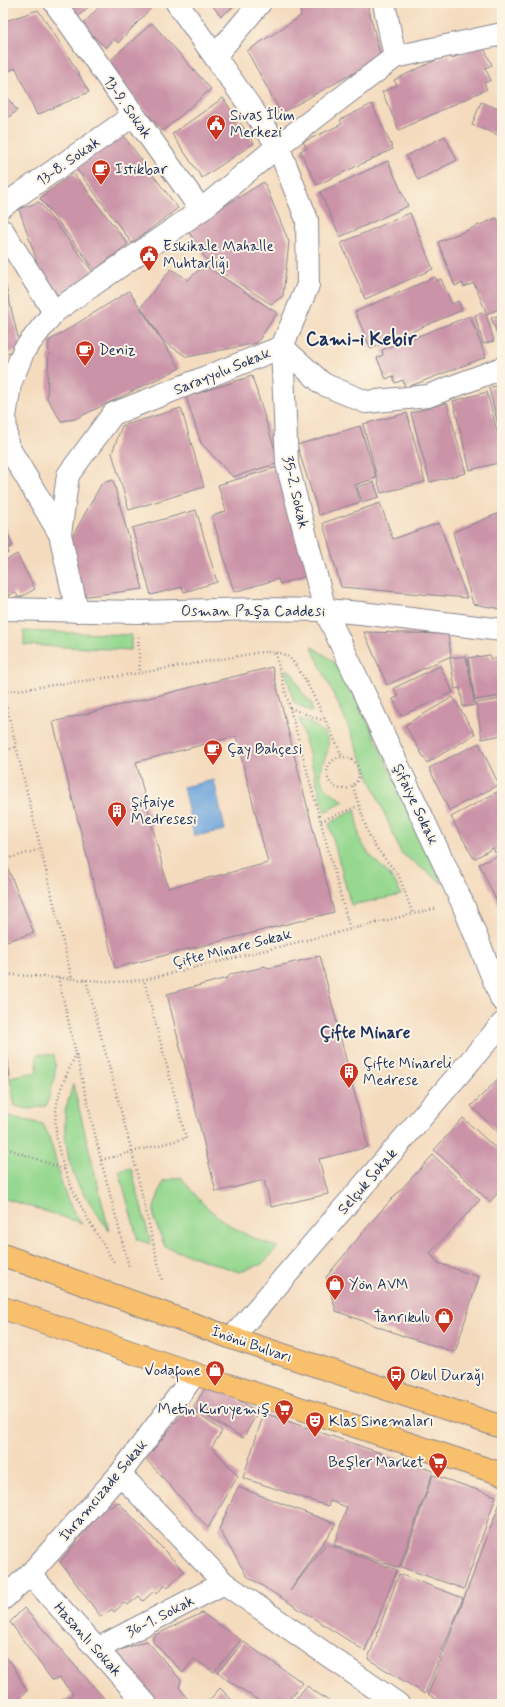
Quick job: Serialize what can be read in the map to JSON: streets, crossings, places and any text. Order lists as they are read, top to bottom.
{
  "streets": {
    "main road": ["İnönü Bulvarı"],
    "street": [
      "13-9. Sokak",
      "13-8. Sokak",
      "Sarayyolu Sokak",
      "35-2. Sokak",
      "Osman Paşa Caddesi",
      "Şifaiye Sokak",
      "Selçuk Sokak",
      "İhramcızade Sokak",
      "36-1. Sokak",
      "Hasanlı Sokak"
    ],
    "path": ["Çifte Minare Sokak"]
  },
  "crossings": [
    ["13-9. Sokak", "13-8. Sokak"],
    ["Sarayyolu Sokak", "35-2. Sokak"],
    ["Sarayyolu Sokak", "Osman Paşa Caddesi"],
    ["35-2. Sokak", "Osman Paşa Caddesi"],
    ["35-2. Sokak", "Şifaiye Sokak"],
    ["Osman Paşa Caddesi", "Şifaiye Sokak"],
    ["Şifaiye Sokak", "Çifte Minare Sokak"],
    ["Selçuk Sokak", "İnönü Bulvarı"],
    ["İhramcızade Sokak", "Hasanlı Sokak"],
    ["36-1. Sokak", "Hasanlı Sokak"]
  ],
  "districts": ["Cami-i Kebir", "Çifte Minare"],
  "places": {
    "public building": ["Sivas İlim Merkezi", "Eskikale Mahalle Muhtarlığı"],
    "cafe": ["Istikbar", "Deniz", "Çay Bahçesi"],
    "building": ["Şifaiye Medresesi", "Çifte Minareli Medrese"],
    "shop": ["Yön AVM", "Tanrıkulu", "Vodafone"],
    "bus stop": ["Okul Durağı"],
    "supermarket": ["Metin Kuruyemiş", "Beşler Market"],
    "theatre": ["Klas Sinemaları"]
  }
}
